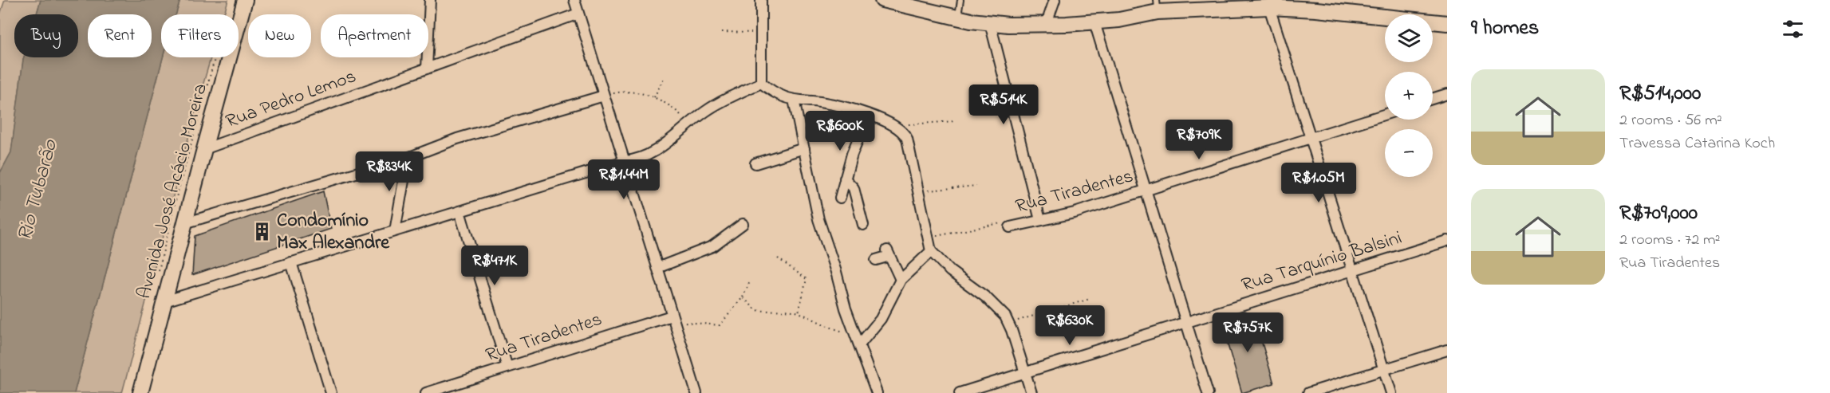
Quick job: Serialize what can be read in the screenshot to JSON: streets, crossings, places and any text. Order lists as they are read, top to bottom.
{
  "streets": {
    "main road": ["Avenida José Acácio Moreira"],
    "street": ["Rua Pedro Lemos", "Rua Tiradentes", "Rua Tarquínio Balsini"]
  },
  "crossings": [
    ["Rua Pedro Lemos", "Avenida José Acácio Moreira"]
  ],
  "water": ["Rio Tubarão"],
  "places": {
    "building": ["Condomínio Max Alexandre"]
  },
  "page": {
    "heading": "9 homes",
    "map_buttons": ["+", "−"],
    "chip": [
      "Buy",
      "Rent",
      "Filters",
      "New",
      "Apartment"
    ],
    "list": [
      {
        "name": "R$514,000",
        "note": "2 rooms · 56 m² · Travessa Catarina Koch"
      },
      {
        "name": "R$709,000",
        "note": "2 rooms · 72 m² · Rua Tiradentes"
      }
    ],
    "price": [
      "R$514K",
      "R$600K",
      "R$709K",
      "R$834K",
      "R$1.44M",
      "R$1.05M",
      "R$471K",
      "R$630K",
      "R$757K"
    ]
  }
}
